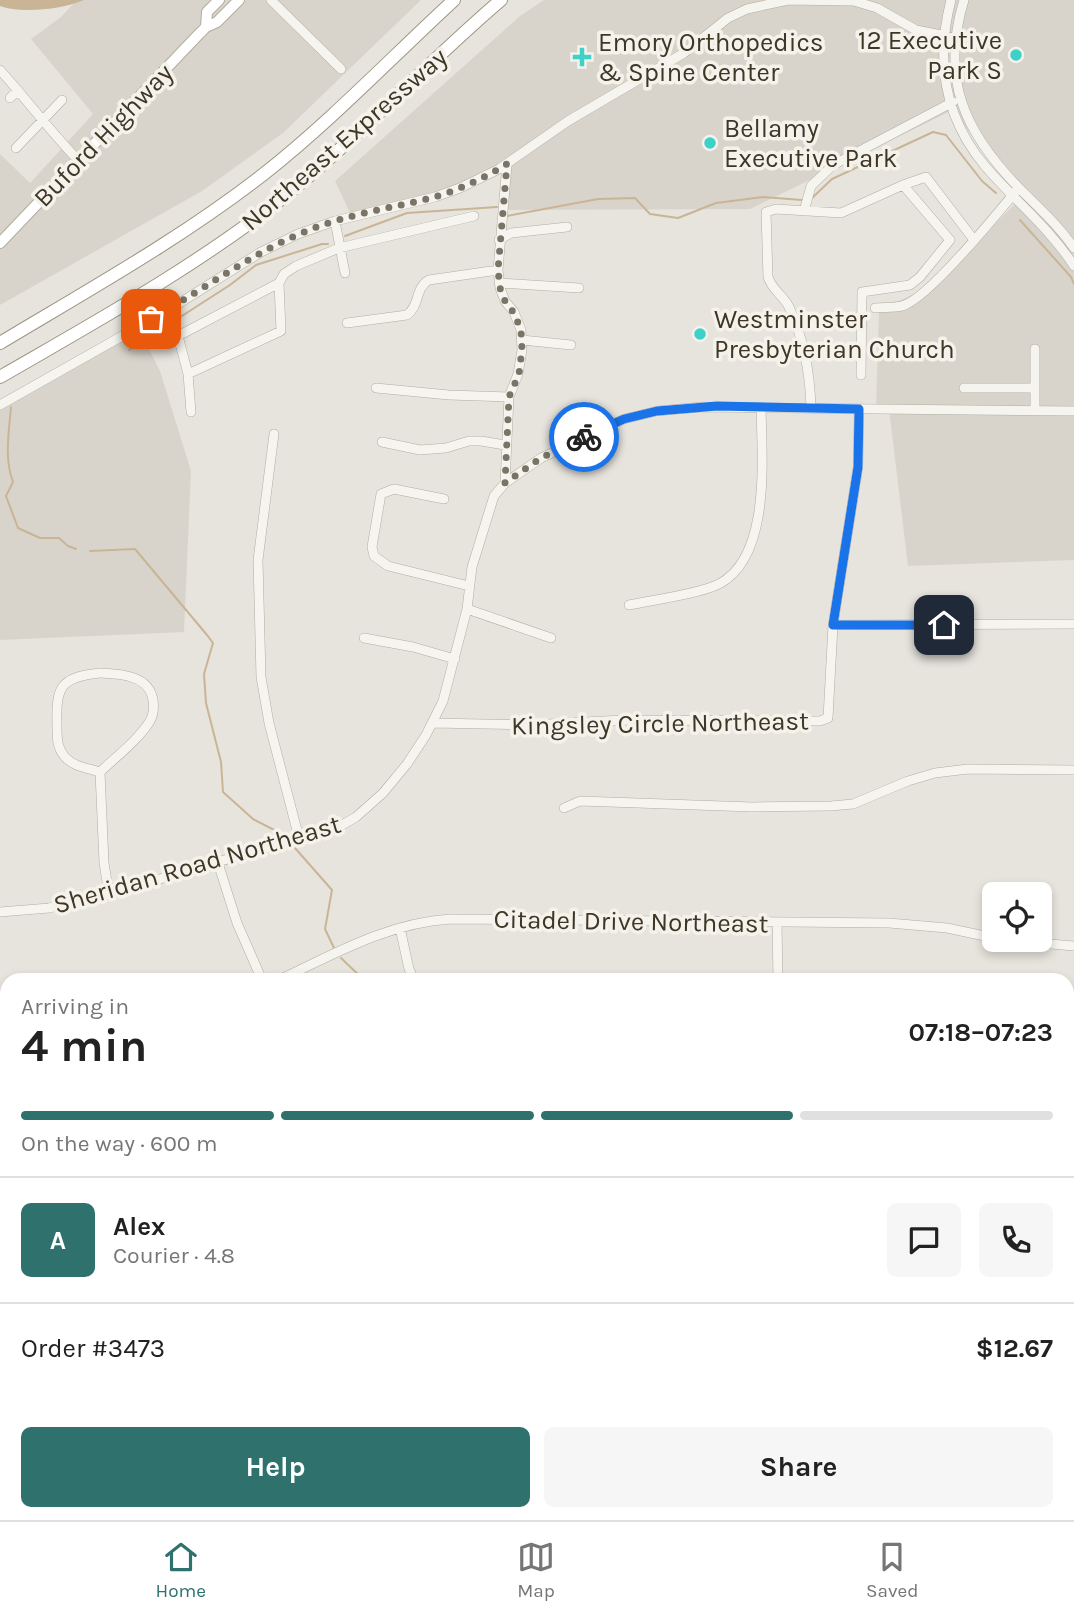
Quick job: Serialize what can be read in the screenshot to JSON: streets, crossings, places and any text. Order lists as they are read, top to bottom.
{
  "streets": {
    "highway": ["Northeast Expressway"],
    "main road": ["Buford Highway"],
    "street": ["Kingsley Circle Northeast", "Sheridan Road Northeast", "Citadel Drive Northeast"]
  },
  "crossings": [
    ["Kingsley Circle Northeast", "Sheridan Road Northeast"]
  ],
  "places": {
    "other": ["12 Executive Park S", "Bellamy Executive Park", "Westminster Presbyterian Church"],
    "health": ["Emory Orthopedics & Spine Center"]
  },
  "page": {
    "heading": ["4 min", "Arriving in", "07:18–07:23"],
    "panel": [
      "Alex",
      "Courier · 4.8",
      "Order #3473",
      "$12.67"
    ],
    "bar": "On the way · 600 m",
    "round": "A",
    "buttons": ["Help", "Share"],
    "tabs": ["Home", "Map", "Saved"]
  }
}
